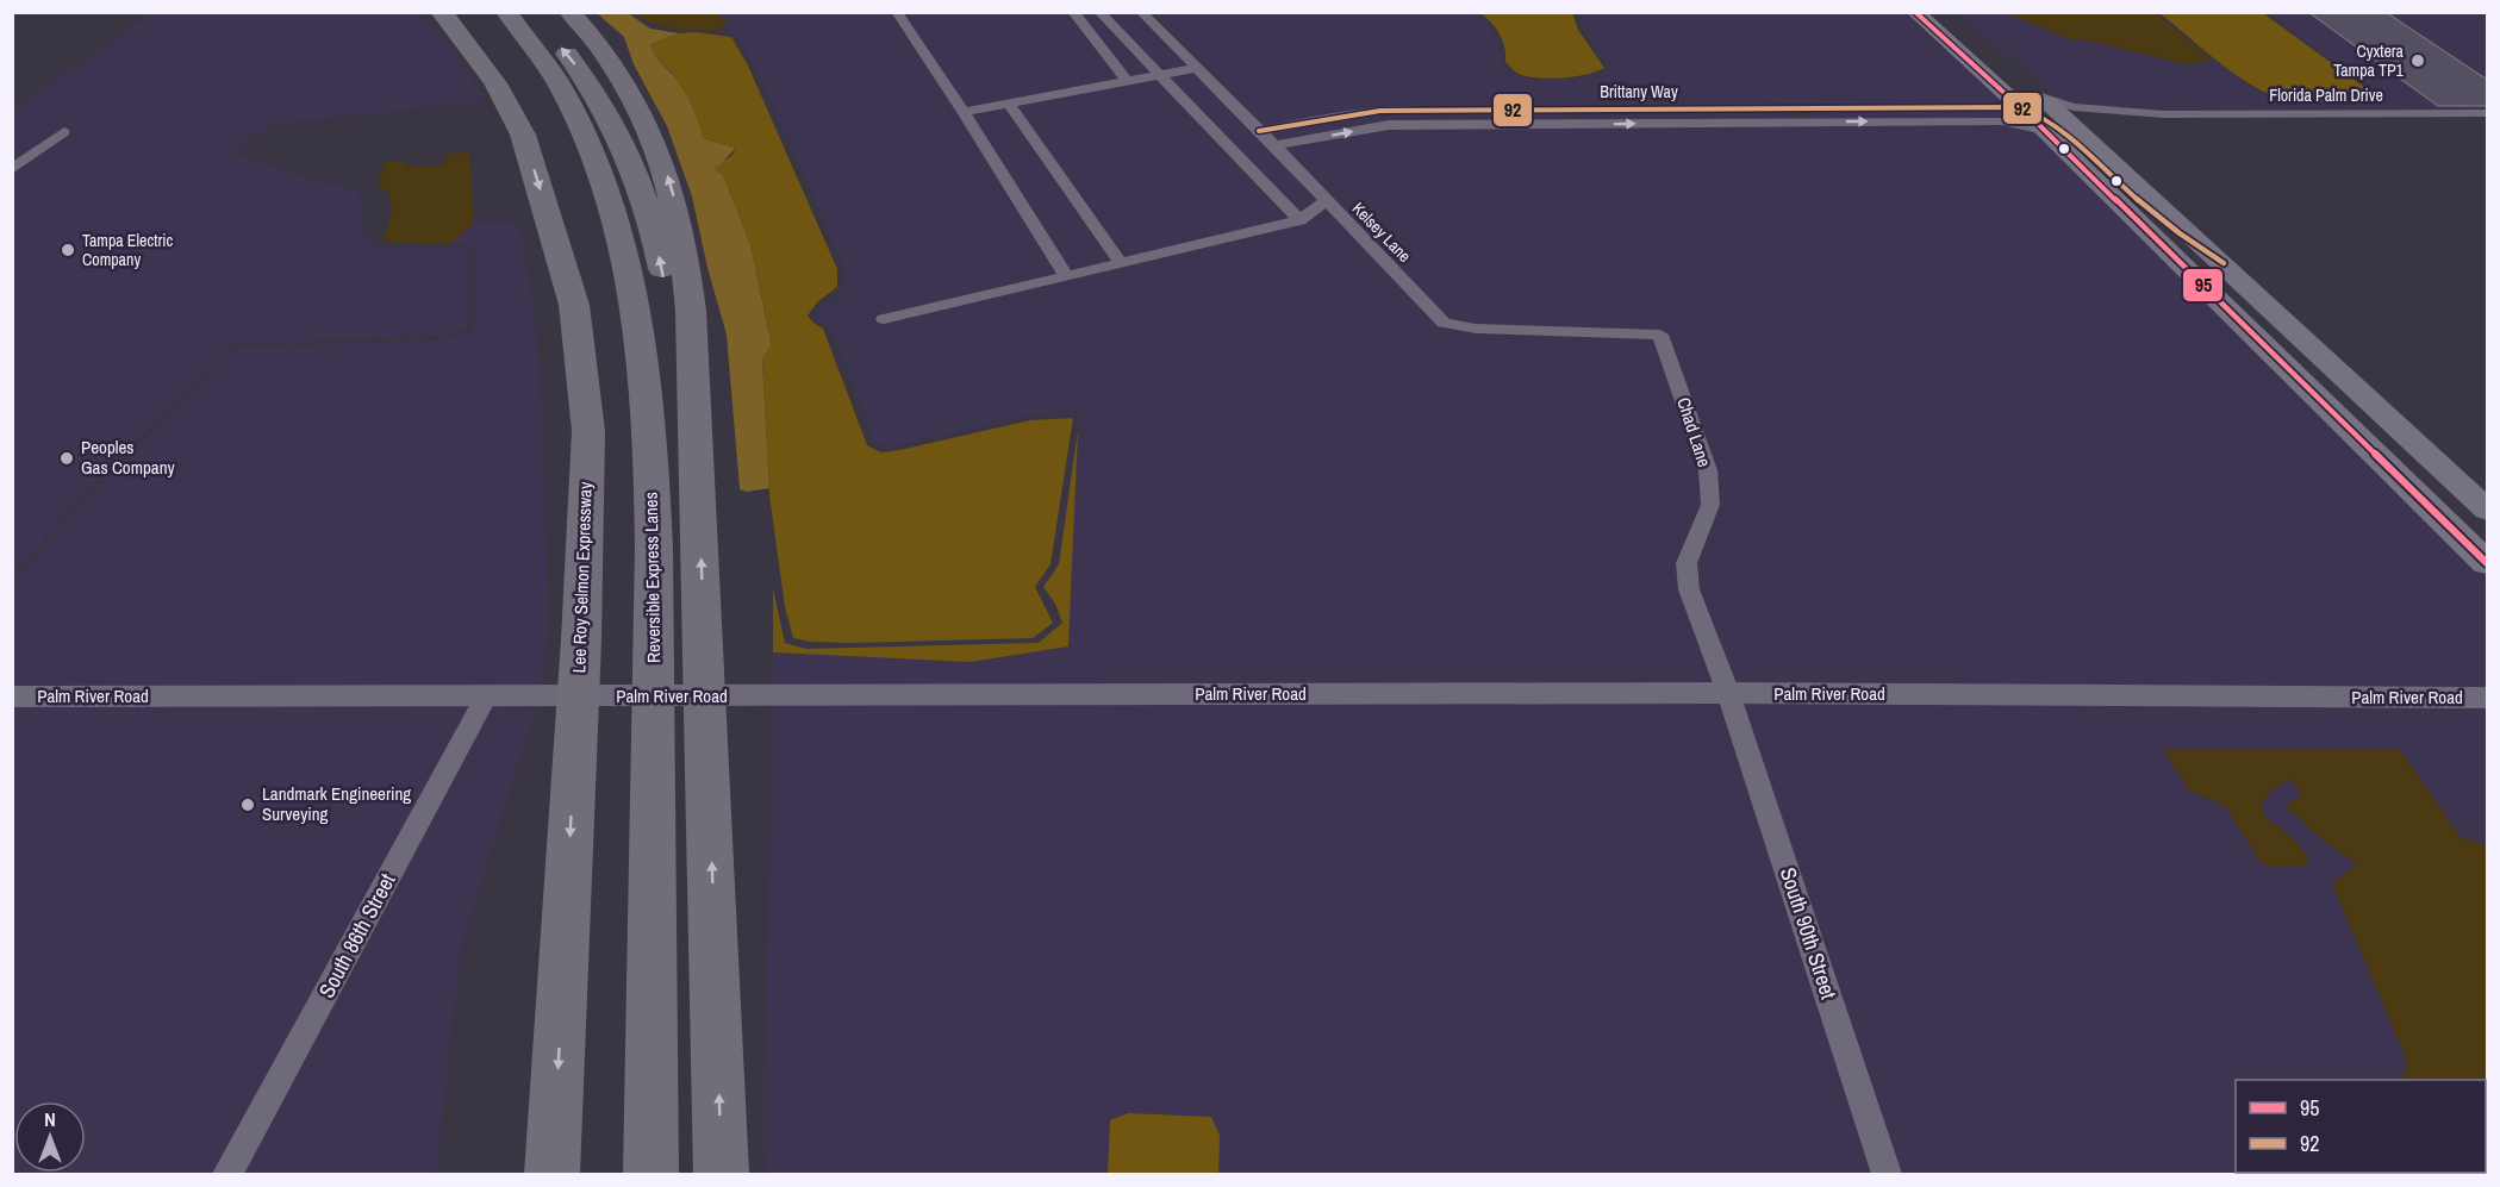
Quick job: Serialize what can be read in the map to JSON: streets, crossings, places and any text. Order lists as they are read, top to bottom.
{
  "streets": {
    "highway": ["Lee Roy Selmon Expressway", "Reversible Express Lanes"],
    "street": [
      "Brittany Way",
      "Florida Palm Drive",
      "Kelsey Lane",
      "Chad Lane",
      "Palm River Road",
      "South 90th Street",
      "South 86th Street"
    ]
  },
  "crossings": [
    ["Brittany Way", "Florida Palm Drive"],
    ["Brittany Way", "Kelsey Lane"],
    ["Kelsey Lane", "Chad Lane"],
    ["Chad Lane", "Palm River Road"],
    ["Chad Lane", "South 90th Street"],
    ["Palm River Road", "South 90th Street"],
    ["Palm River Road", "South 86th Street"]
  ],
  "places": [
    "Cyxtera Tampa TP1",
    "Tampa Electric Company",
    "Peoples Gas Company",
    "Landmark Engineering Surveying"
  ],
  "lines": ["transit line 95", "transit line 92"],
  "legend": ["95", "92"],
  "north": "top"
}
